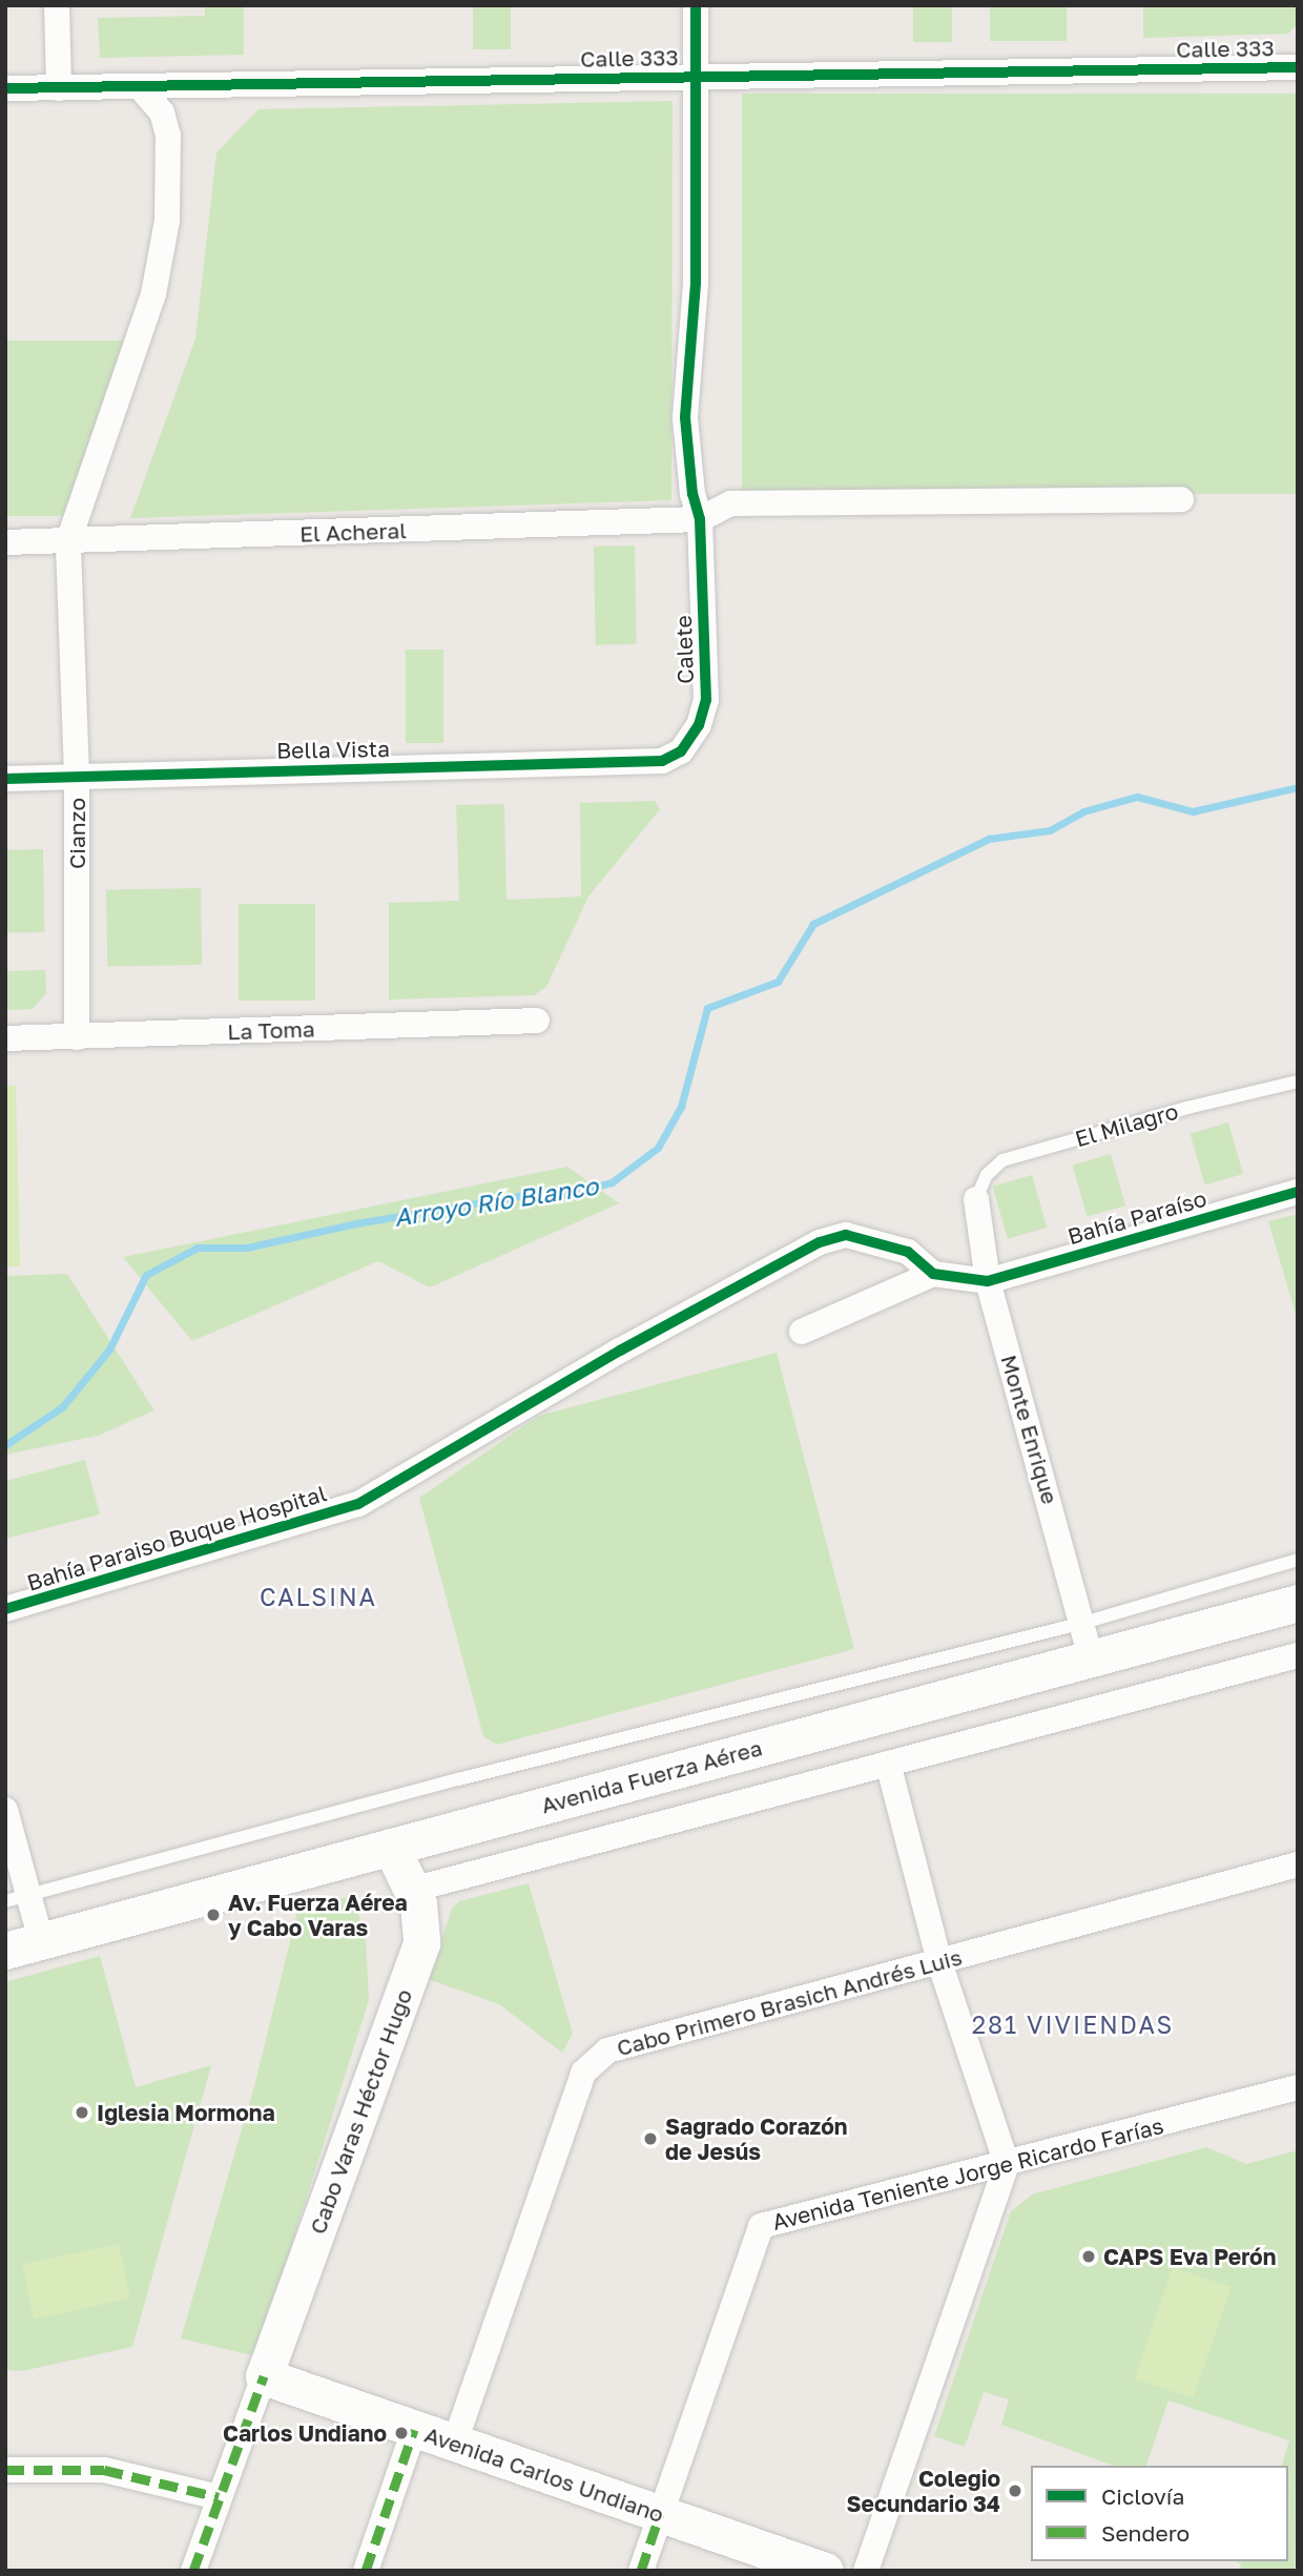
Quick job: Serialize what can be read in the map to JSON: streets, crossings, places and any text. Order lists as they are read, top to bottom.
{
  "streets": {
    "main road": ["Avenida Fuerza Aérea", "Cabo Varas Héctor Hugo", "Avenida Carlos Undiano"],
    "street": [
      "Calle 333",
      "El Acheral",
      "Calete",
      "Bella Vista",
      "Cianzo",
      "La Toma",
      "Bahía Paraíso",
      "Monte Enrique",
      "Bahía Paraiso Buque Hospital",
      "Cabo Primero Brasich Andrés Luis",
      "Avenida Teniente Jorge Ricardo Farías"
    ],
    "lane": ["El Milagro"]
  },
  "crossings": [
    ["Calle 333", "Calete"],
    ["El Acheral", "Calete"],
    ["El Acheral", "Cianzo"],
    ["Calete", "Bella Vista"],
    ["Bella Vista", "Cianzo"],
    ["Cianzo", "La Toma"],
    ["El Milagro", "Monte Enrique"],
    ["Bahía Paraíso", "Monte Enrique"],
    ["Monte Enrique", "Avenida Fuerza Aérea"],
    ["Avenida Fuerza Aérea", "Cabo Varas Héctor Hugo"],
    ["Cabo Primero Brasich Andrés Luis", "Avenida Carlos Undiano"],
    ["Cabo Varas Héctor Hugo", "Avenida Carlos Undiano"],
    ["Avenida Teniente Jorge Ricardo Farías", "Avenida Carlos Undiano"]
  ],
  "districts": ["CALSINA", "281 VIVIENDAS"],
  "water": ["Arroyo Río Blanco"],
  "places": [
    "Av. Fuerza Aérea y Cabo Varas",
    "Iglesia Mormona",
    "Sagrado Corazón de Jesús",
    "CAPS Eva Perón",
    "Carlos Undiano",
    "Colegio Secundario 34"
  ],
  "legend": ["Ciclovía", "Sendero"]
}
